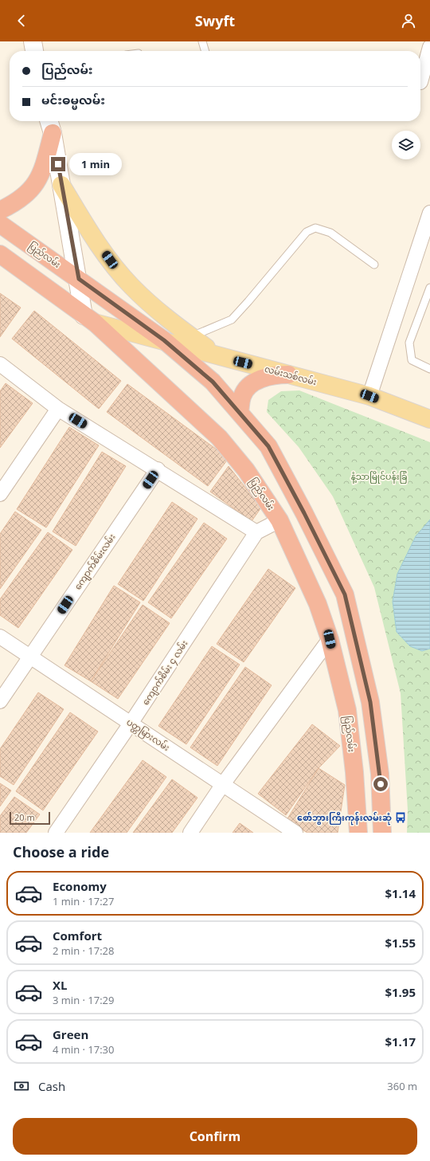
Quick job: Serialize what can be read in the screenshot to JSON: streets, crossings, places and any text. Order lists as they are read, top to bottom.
{
  "streets": {
    "highway": ["ပြည်လမ်း"],
    "main road": ["လမ်းသစ်လမ်း"],
    "street": ["ကျောက်စိမ်းလမ်း", "ကျောက်စိမ်း ၄ လမ်း", "ပတ္တမြားလမ်း"]
  },
  "crossings": [
    ["ပြည်လမ်း", "လမ်းသစ်လမ်း"],
    ["ပြည်လမ်း", "ကျောက်စိမ်း ၄ လမ်း"],
    ["ကျောက်စိမ်းလမ်း", "ပတ္တမြားလမ်း"],
    ["ကျောက်စိမ်း ၄ လမ်း", "ပတ္တမြားလမ်း"]
  ],
  "parks": ["နံ့သာမြိုင်ပန်းခြံ"],
  "places": {
    "bus stop": ["စော်ဘွားကြီးကုန်းလမ်းဆုံ"]
  },
  "scale_bar": "20 m",
  "page": {
    "header": "Swyft",
    "banner": ["ပြည်လမ်း", "မင်းဓမ္မလမ်း"],
    "bubble": "1 min",
    "scale": "20 m",
    "heading": "Choose a ride",
    "list": [
      {
        "name": "Economy",
        "note": "1 min · 17:27",
        "value": "$1.14"
      },
      {
        "name": "Comfort",
        "note": "2 min · 17:28",
        "value": "$1.55"
      },
      {
        "name": "XL",
        "note": "3 min · 17:29",
        "value": "$1.95"
      },
      {
        "name": "Green",
        "note": "4 min · 17:30",
        "value": "$1.17"
      }
    ],
    "pay": ["Cash", "360 m"],
    "buttons": "Confirm"
  }
}
